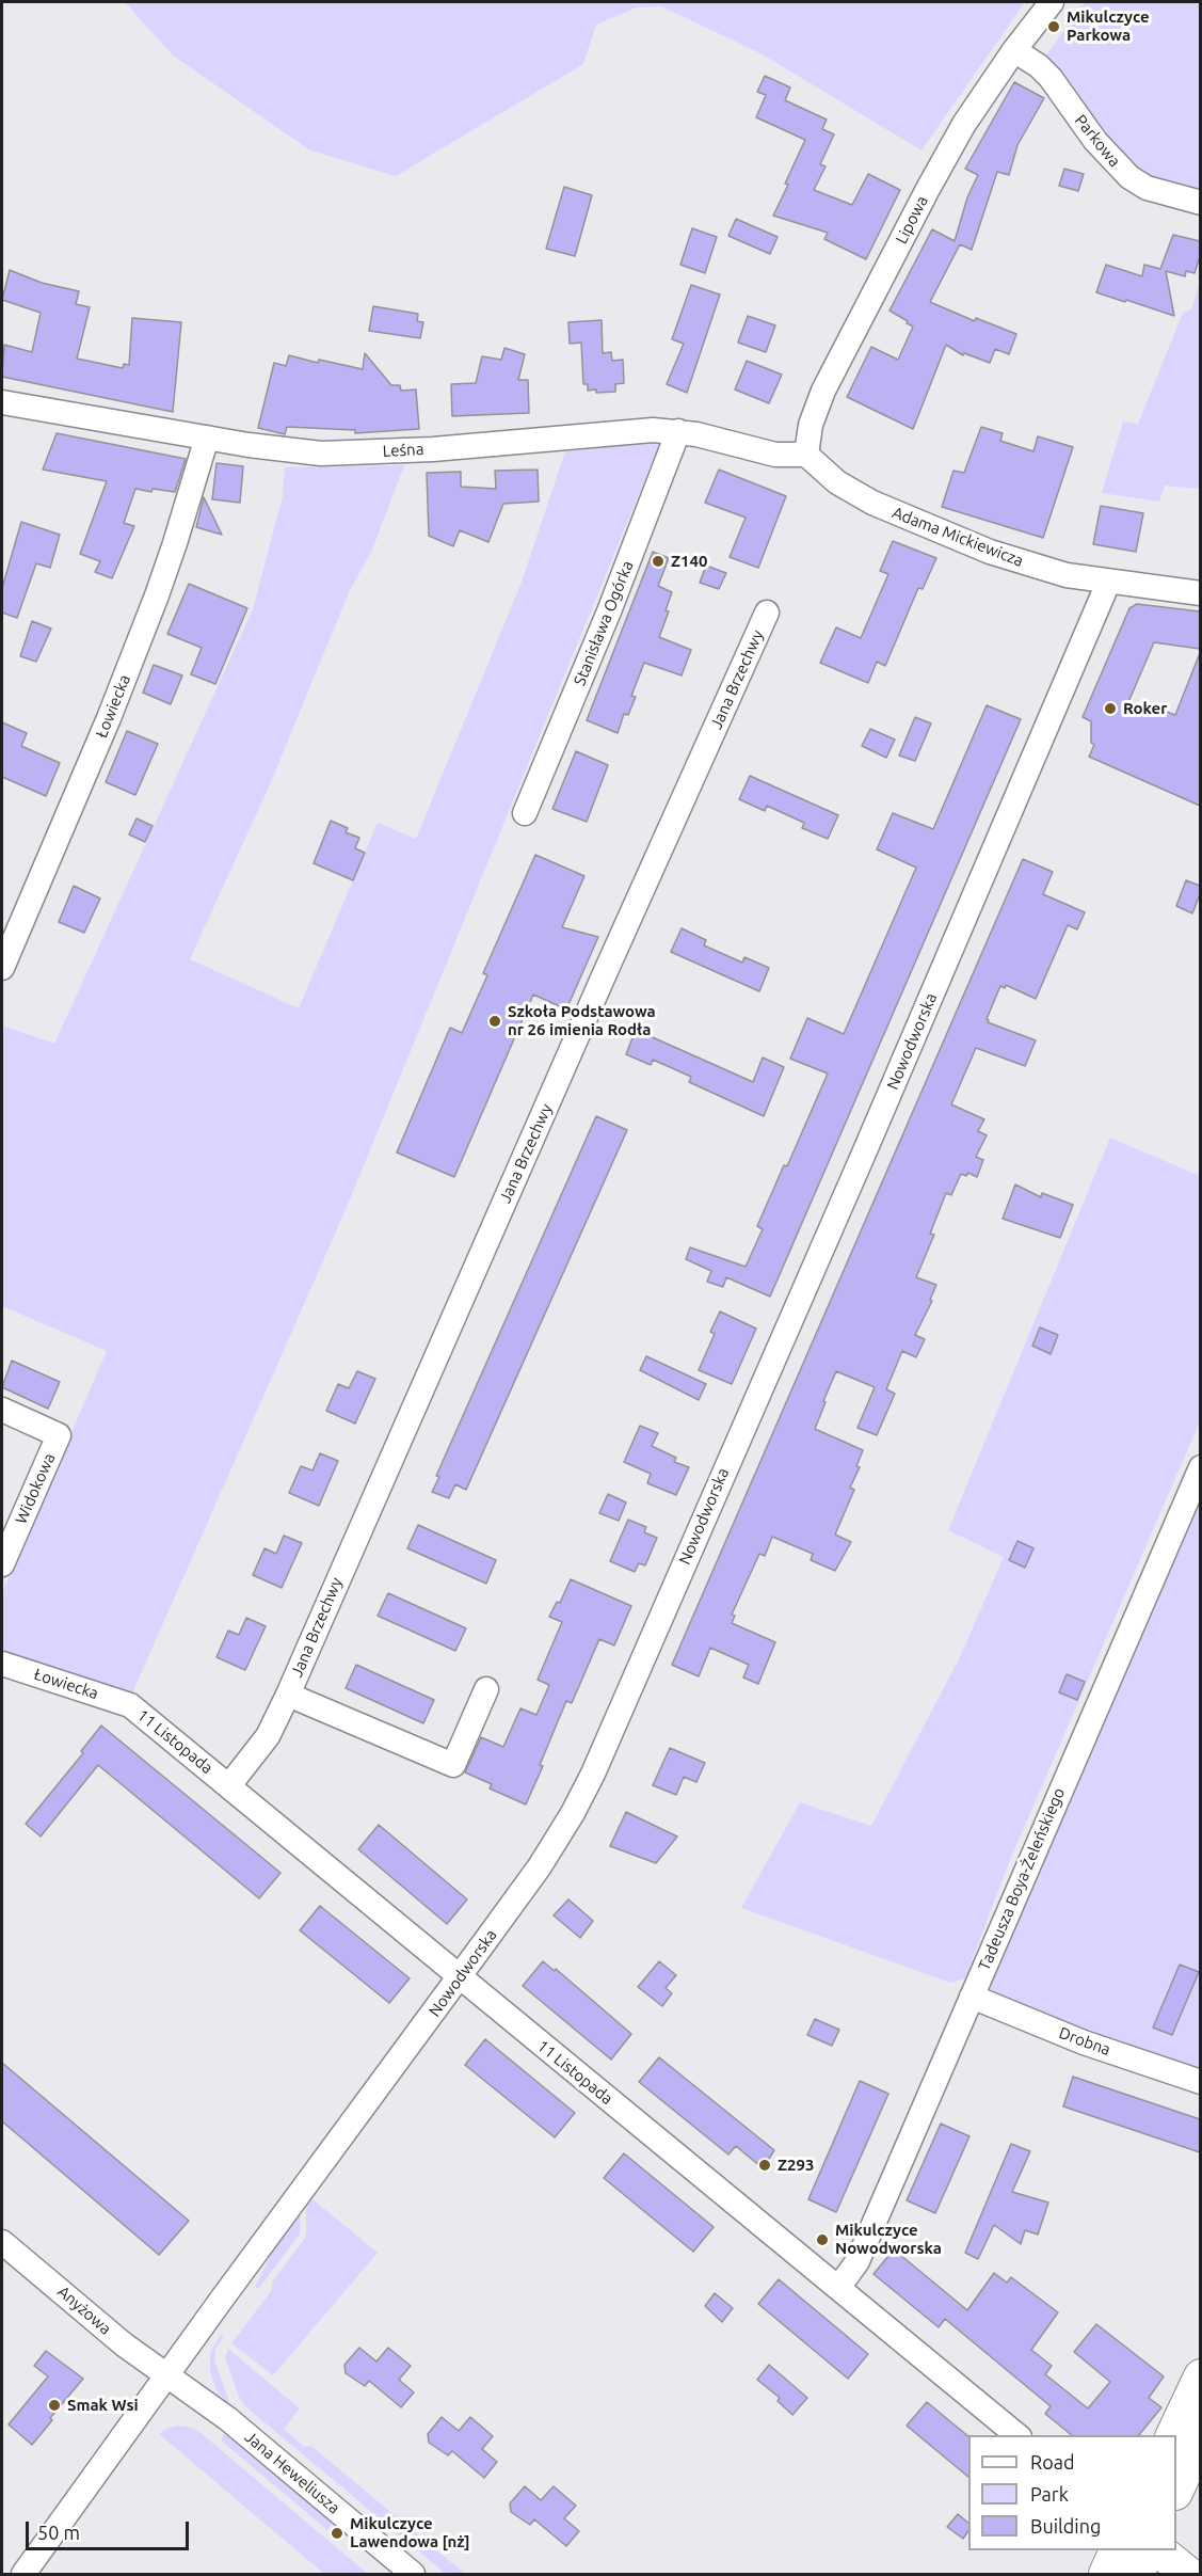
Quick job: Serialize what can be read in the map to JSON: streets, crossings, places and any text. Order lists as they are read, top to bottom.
{
  "streets": {
    "street": [
      "Parkowa",
      "Lipowa",
      "Leśna",
      "Adama Mickiewicza",
      "Stanisława Ogórka",
      "Jana Brzechwy",
      "Łowiecka",
      "Nowodworska",
      "Widokowa",
      "11 Listopada",
      "Tadeusza Boya-Żeleńskiego",
      "Drobna",
      "Anyżowa",
      "Jana Heweliusza"
    ]
  },
  "crossings": [
    ["Parkowa", "Lipowa"],
    ["Lipowa", "Leśna"],
    ["Lipowa", "Adama Mickiewicza"],
    ["Leśna", "Adama Mickiewicza"],
    ["Leśna", "Stanisława Ogórka"],
    ["Leśna", "Łowiecka"],
    ["Adama Mickiewicza", "Nowodworska"],
    ["Jana Brzechwy", "11 Listopada"],
    ["Łowiecka", "11 Listopada"],
    ["Nowodworska", "11 Listopada"],
    ["Nowodworska", "Anyżowa"],
    ["Nowodworska", "Jana Heweliusza"],
    ["11 Listopada", "Tadeusza Boya-Żeleńskiego"],
    ["Tadeusza Boya-Żeleńskiego", "Drobna"],
    ["Anyżowa", "Jana Heweliusza"]
  ],
  "places": [
    "Mikulczyce Parkowa",
    "Z140",
    "Roker",
    "Szkoła Podstawowa nr 26 imienia Rodła",
    "Z293",
    "Mikulczyce Nowodworska",
    "Smak Wsi",
    "Mikulczyce Lawendowa [nż]"
  ],
  "legend": ["Road", "Park", "Building"],
  "scale_bar": "50 m"
}
